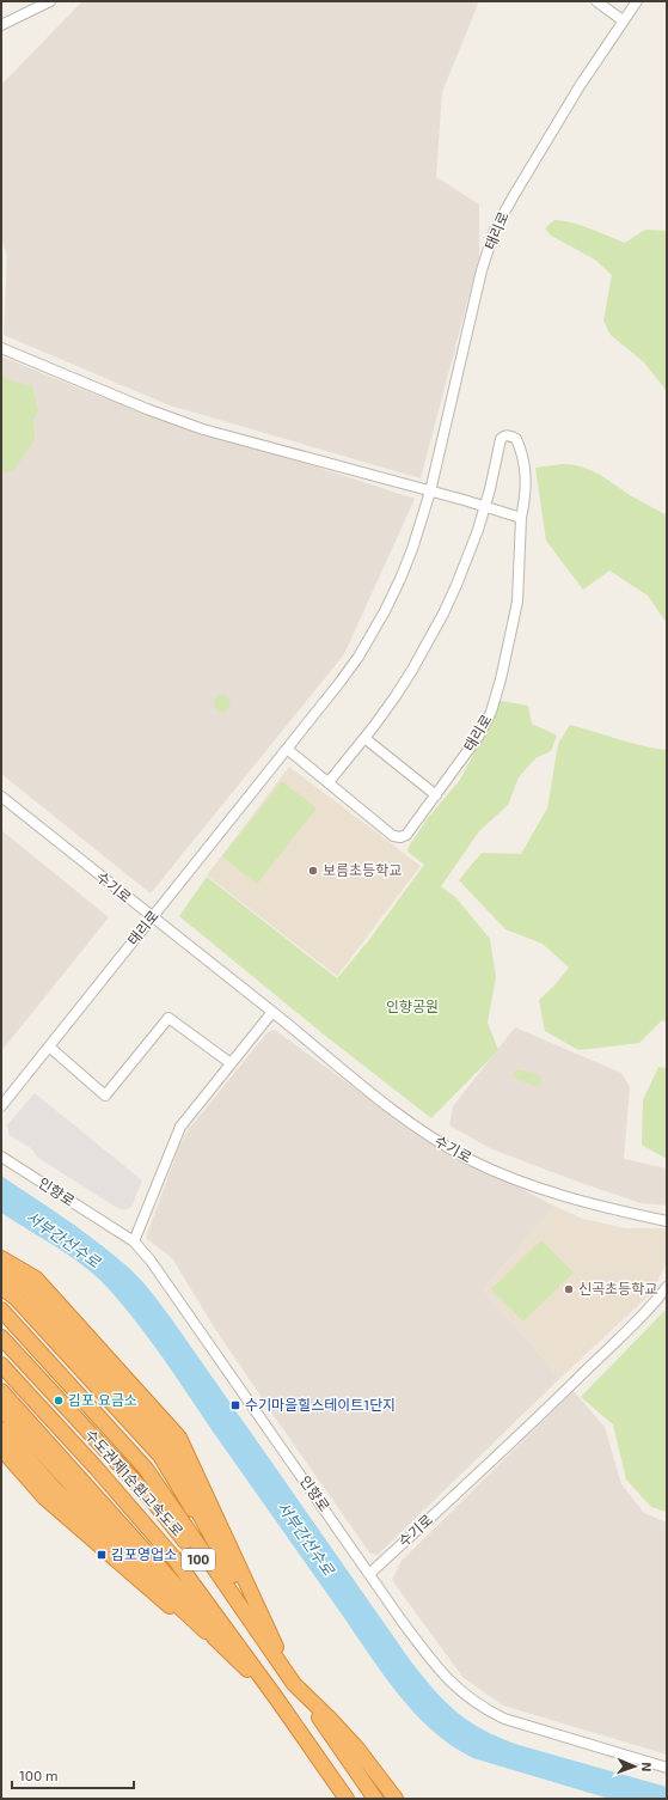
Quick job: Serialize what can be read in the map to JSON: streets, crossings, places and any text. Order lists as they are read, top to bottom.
{
  "streets": {
    "highway": ["수도권제1순환고속도로", "100"],
    "street": ["태리로", "수기로", "인향로"]
  },
  "crossings": [
    ["태리로", "수기로"],
    ["수기로", "인향로"]
  ],
  "water": ["서부간선수로"],
  "parks": ["인향공원"],
  "places": {
    "other": ["보름초등학교", "신곡초등학교", "김포 요금소"],
    "transit": ["수기마을힐스테이트1단지", "김포영업소"]
  },
  "scale_bar": "100 m",
  "north": "right"
}
